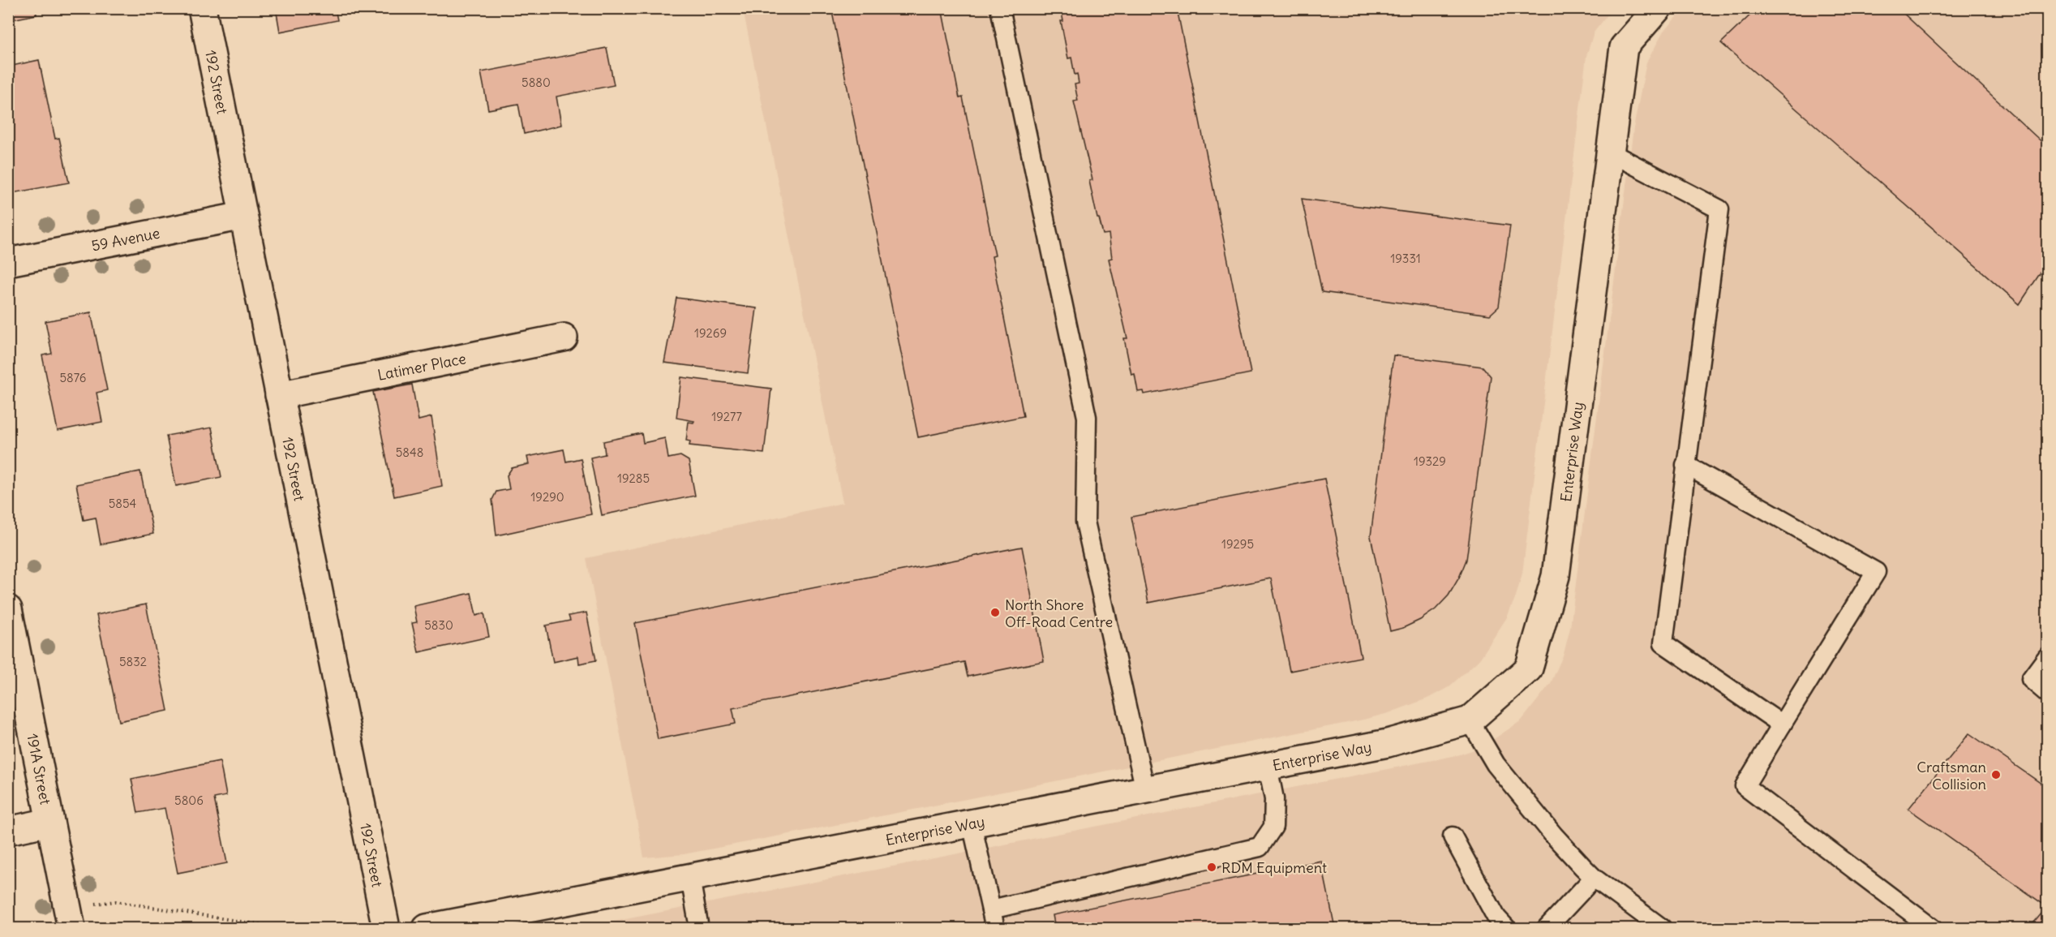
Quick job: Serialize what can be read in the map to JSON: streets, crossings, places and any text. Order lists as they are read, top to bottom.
{
  "streets": {
    "street": [
      "192 Street",
      "59 Avenue",
      "Latimer Place",
      "Enterprise Way",
      "191A Street"
    ]
  },
  "crossings": [
    ["192 Street", "59 Avenue"],
    ["192 Street", "Latimer Place"]
  ],
  "places": ["North Shore Off-Road Centre", "Craftsman Collision", "RDM Equipment"],
  "house_numbers": [
    "5880",
    "19331",
    "19269",
    "5876",
    "19277",
    "5848",
    "19329",
    "19285",
    "19290",
    "5854",
    "19295",
    "5830",
    "5832",
    "5806"
  ]
}
